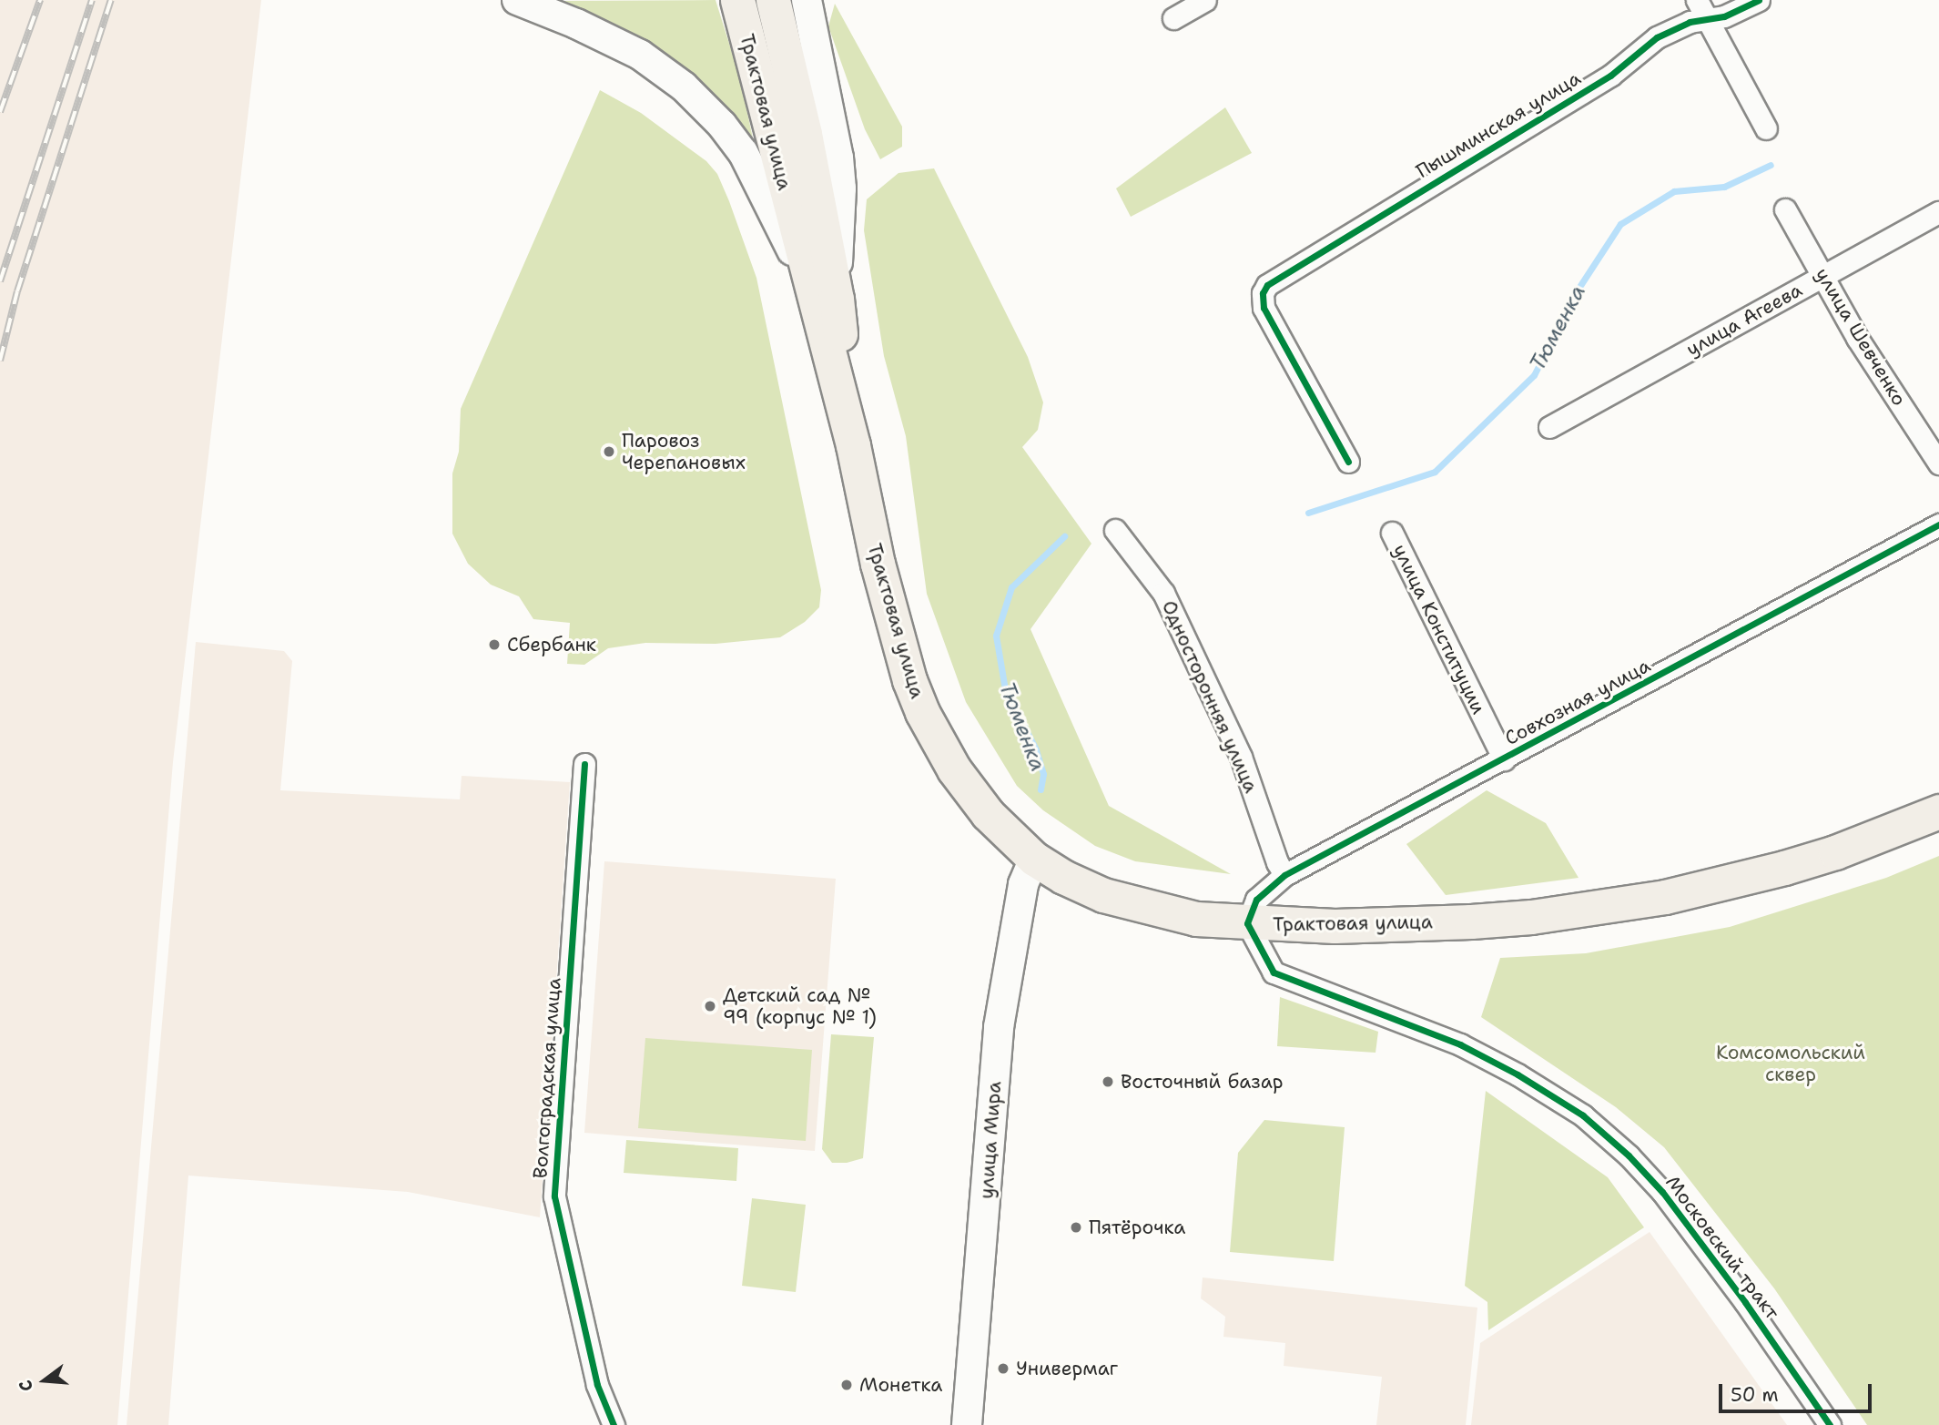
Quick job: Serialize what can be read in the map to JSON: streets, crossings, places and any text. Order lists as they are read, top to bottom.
{
  "streets": {
    "main road": ["Трактовая улица"],
    "street": [
      "Пышминская улица",
      "улица Агеева",
      "улица Шевченко",
      "улица Конституции",
      "Односторонняя улица",
      "Совхозная улица",
      "Волгоградская улица",
      "улица Мира",
      "Московский тракт"
    ]
  },
  "crossings": [
    ["Трактовая улица", "Совхозная улица"],
    ["Трактовая улица", "улица Мира"],
    ["Трактовая улица", "Московский тракт"],
    ["улица Агеева", "улица Шевченко"],
    ["улица Конституции", "Совхозная улица"],
    ["Односторонняя улица", "Совхозная улица"],
    ["Совхозная улица", "Московский тракт"]
  ],
  "water": ["Тюменка"],
  "parks": ["Комсомольский сквер"],
  "places": [
    "Паровоз Черепановых",
    "Сбербанк",
    "Детский сад № 99 (корпус № 1)",
    "Восточный базар",
    "Пятёрочка",
    "Универмаг",
    "Монетка"
  ],
  "scale_bar": "50 m",
  "north": "left"
}
